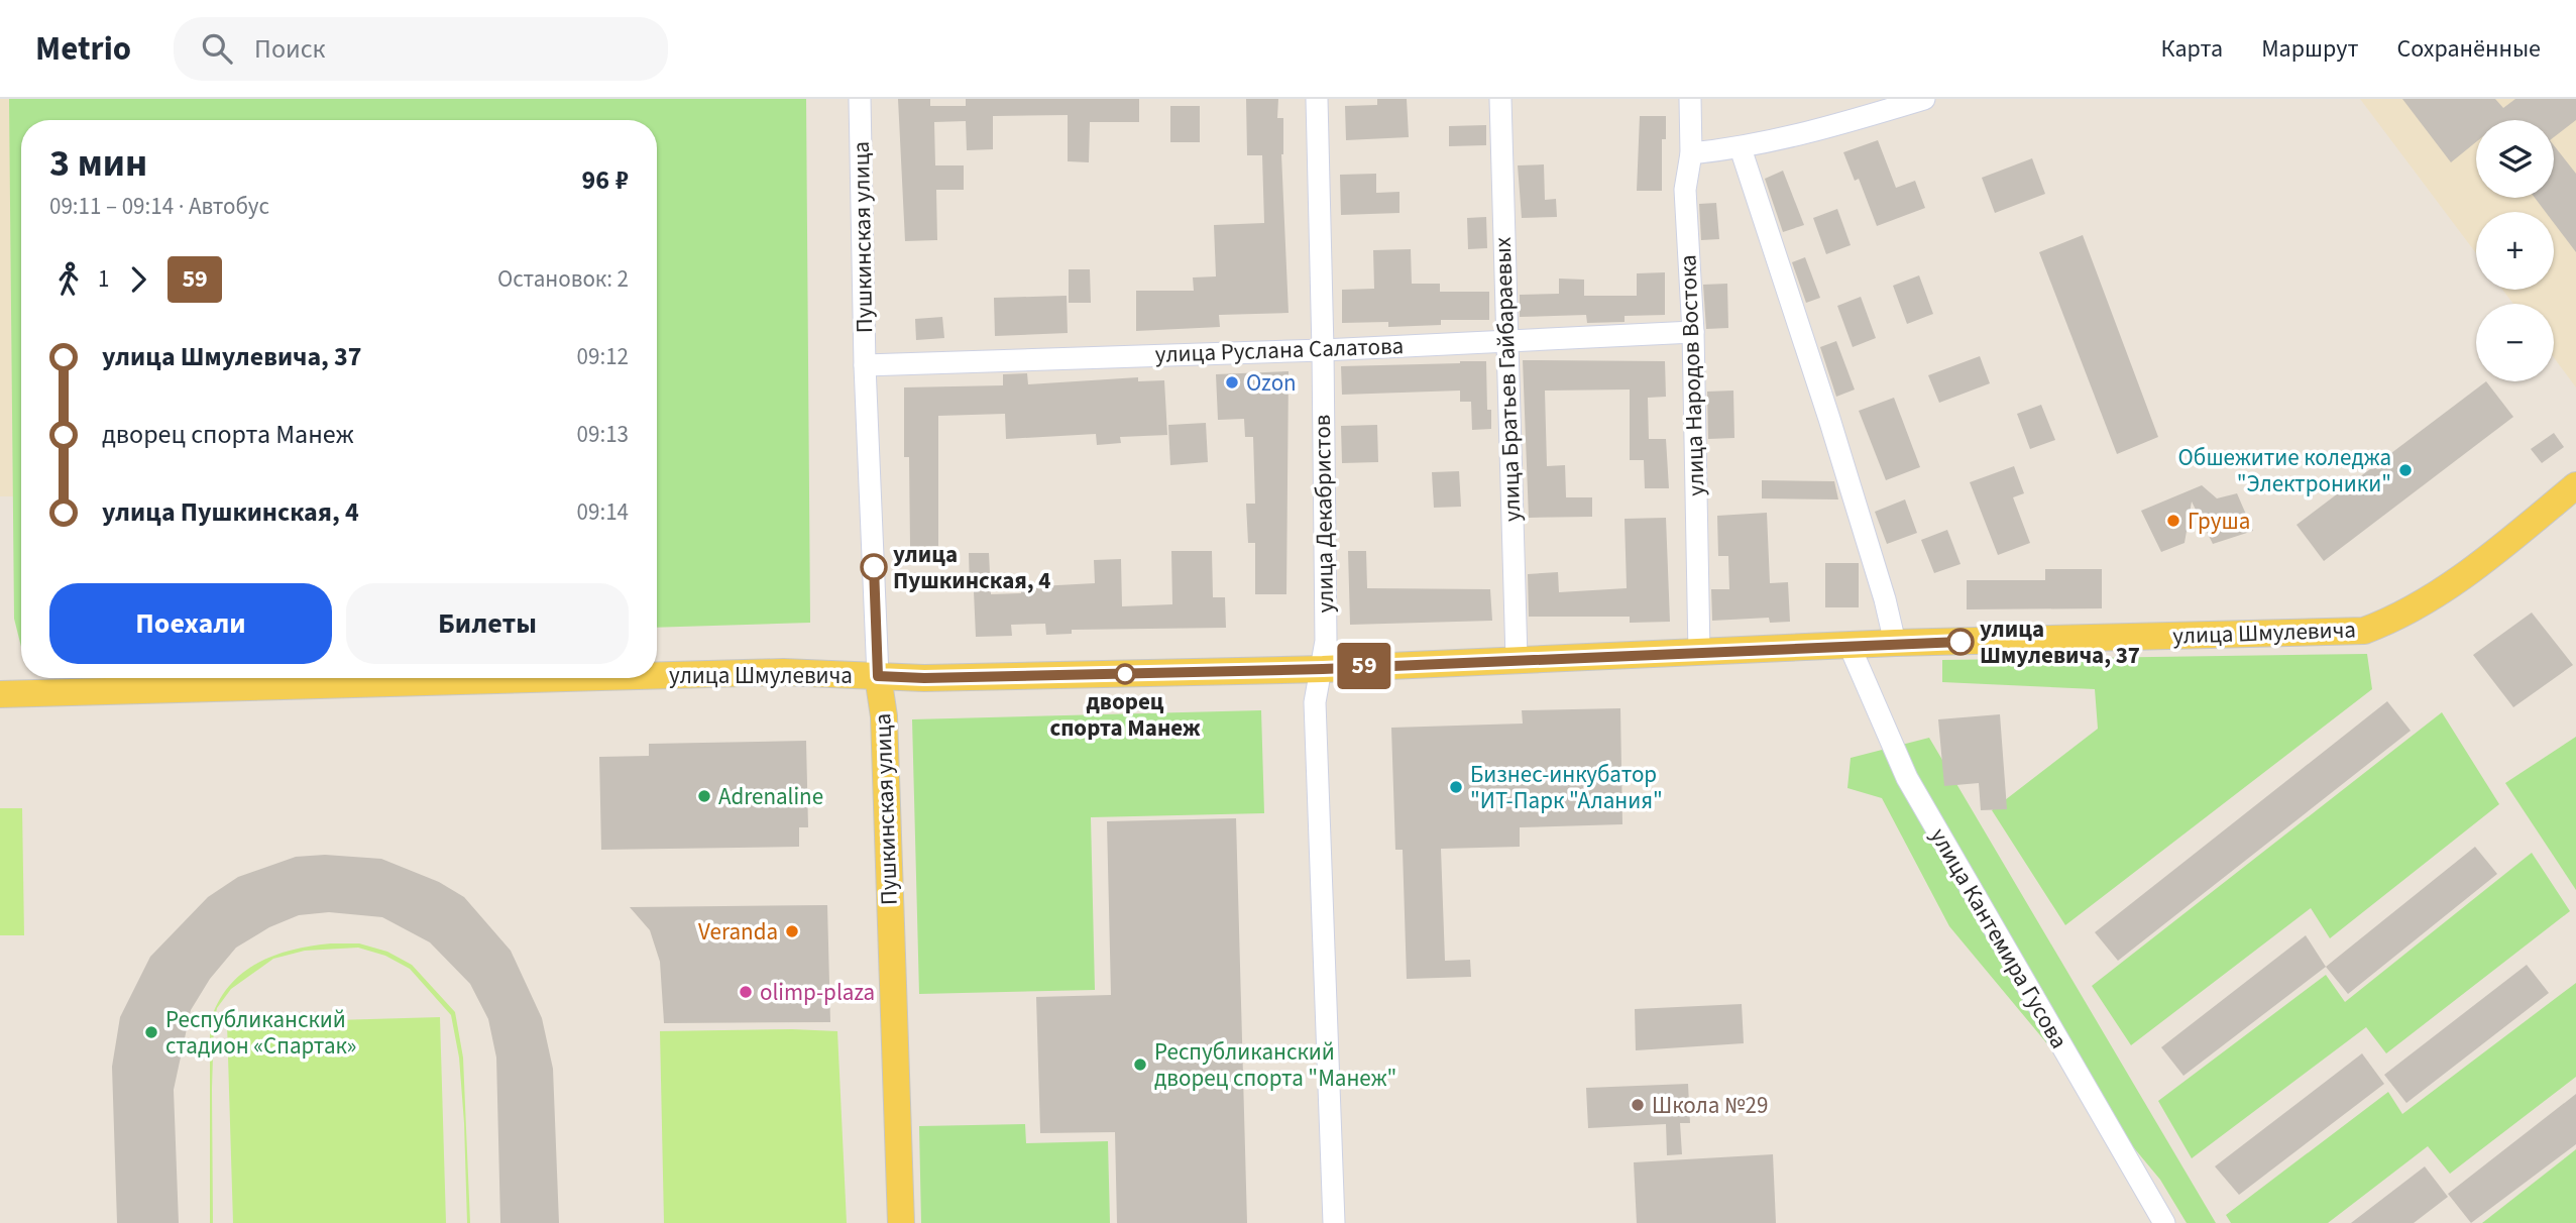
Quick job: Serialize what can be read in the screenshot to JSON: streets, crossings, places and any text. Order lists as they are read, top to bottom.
{
  "streets": {
    "main road": ["Пушкинская улица", "улица Шмулевича"],
    "street": [
      "улица Руслана Салатова",
      "улица Народов Востока",
      "улица Братьев Гайбараевых",
      "улица Декабристов",
      "улица Кантемира Гусова"
    ]
  },
  "crossings": [
    ["Пушкинская улица", "улица Руслана Салатова"],
    ["Пушкинская улица", "улица Шмулевича"],
    ["улица Руслана Салатова", "улица Народов Востока"],
    ["улица Руслана Салатова", "улица Братьев Гайбараевых"],
    ["улица Руслана Салатова", "улица Декабристов"],
    ["улица Народов Востока", "улица Шмулевича"],
    ["улица Братьев Гайбараевых", "улица Шмулевича"],
    ["улица Декабристов", "улица Шмулевича"],
    ["улица Шмулевича", "улица Кантемира Гусова"]
  ],
  "places": [
    "Ozon",
    "Обшежитие коледжа \"Электроники\"",
    "Груша",
    "улица Пушкинская, 4",
    "улица Шмулевича, 37",
    "дворец спорта Манеж",
    "Бизнес-инкубатор \"ИТ-Парк \"Алания\"",
    "Adrenaline",
    "Veranda",
    "olimp-plaza",
    "Республиканский стадион «Спартак»",
    "Республиканский дворец спорта \"Манеж\"",
    "Школа №29"
  ],
  "lines": ["bus line 59"],
  "page": {
    "header": "Metrio",
    "search": "Поиск",
    "nav": ["Карта", "Маршрут", "Сохранённые"],
    "on_map": "59",
    "map_buttons": ["+", "−"],
    "heading": ["3 мин", "09:11 – 09:14 · Автобус", "96 ₽"],
    "legs": ["1", "59", "Остановок: 2"],
    "list": [
      {
        "name": "улица Шмулевича, 37",
        "value": "09:12"
      },
      {
        "name": "дворец спорта Манеж",
        "value": "09:13"
      },
      {
        "name": "улица Пушкинская, 4",
        "value": "09:14"
      }
    ],
    "buttons": ["Поехали", "Билеты"]
  }
}
